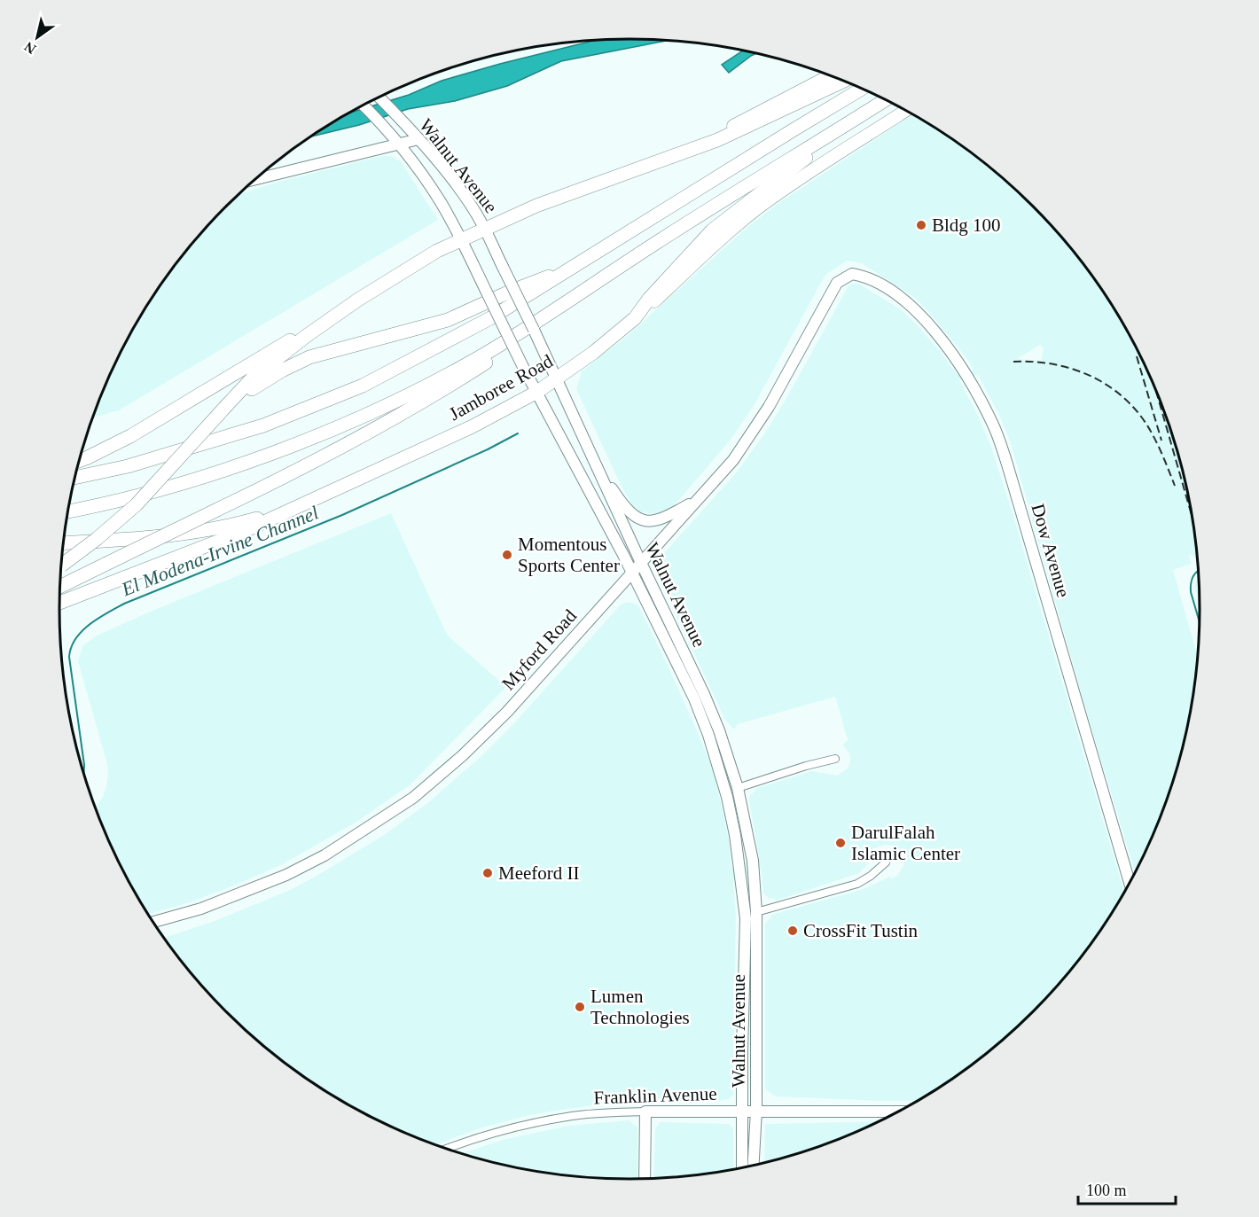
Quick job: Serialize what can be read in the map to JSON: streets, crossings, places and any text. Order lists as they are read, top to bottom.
{
  "streets": {
    "highway": ["Jamboree Road"],
    "street": [
      "Walnut Avenue",
      "Dow Avenue",
      "Myford Road",
      "Franklin Avenue"
    ]
  },
  "crossings": [
    ["Walnut Avenue", "Jamboree Road"],
    ["Walnut Avenue", "Myford Road"],
    ["Walnut Avenue", "Franklin Avenue"],
    ["Dow Avenue", "Myford Road"]
  ],
  "water": ["El Modena-Irvine Channel"],
  "places": [
    "Bldg 100",
    "Momentous Sports Center",
    "DarulFalah Islamic Center",
    "Meeford II",
    "CrossFit Tustin",
    "Lumen Technologies"
  ],
  "scale_bar": "100 m",
  "north": "bottom left"
}
